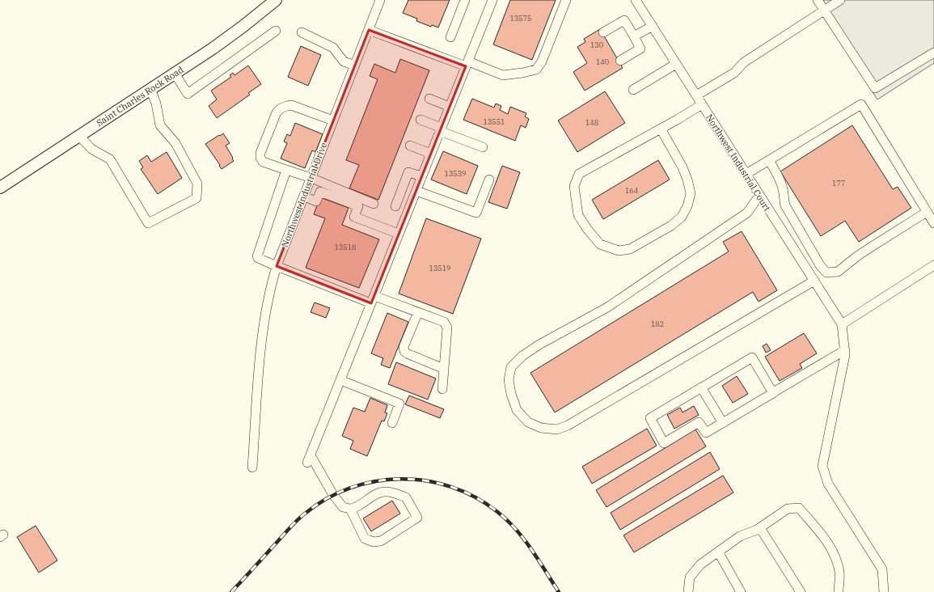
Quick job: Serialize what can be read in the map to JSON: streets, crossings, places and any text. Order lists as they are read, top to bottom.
{
  "streets": {
    "main road": ["Saint Charles Rock Road"],
    "street": ["Northwest Industrial Court", "Northwest Industrial Drive"]
  },
  "house_numbers": [
    "13575",
    "130",
    "140",
    "13551",
    "148",
    "13539",
    "177",
    "164",
    "13518",
    "13519",
    "182"
  ]
}
